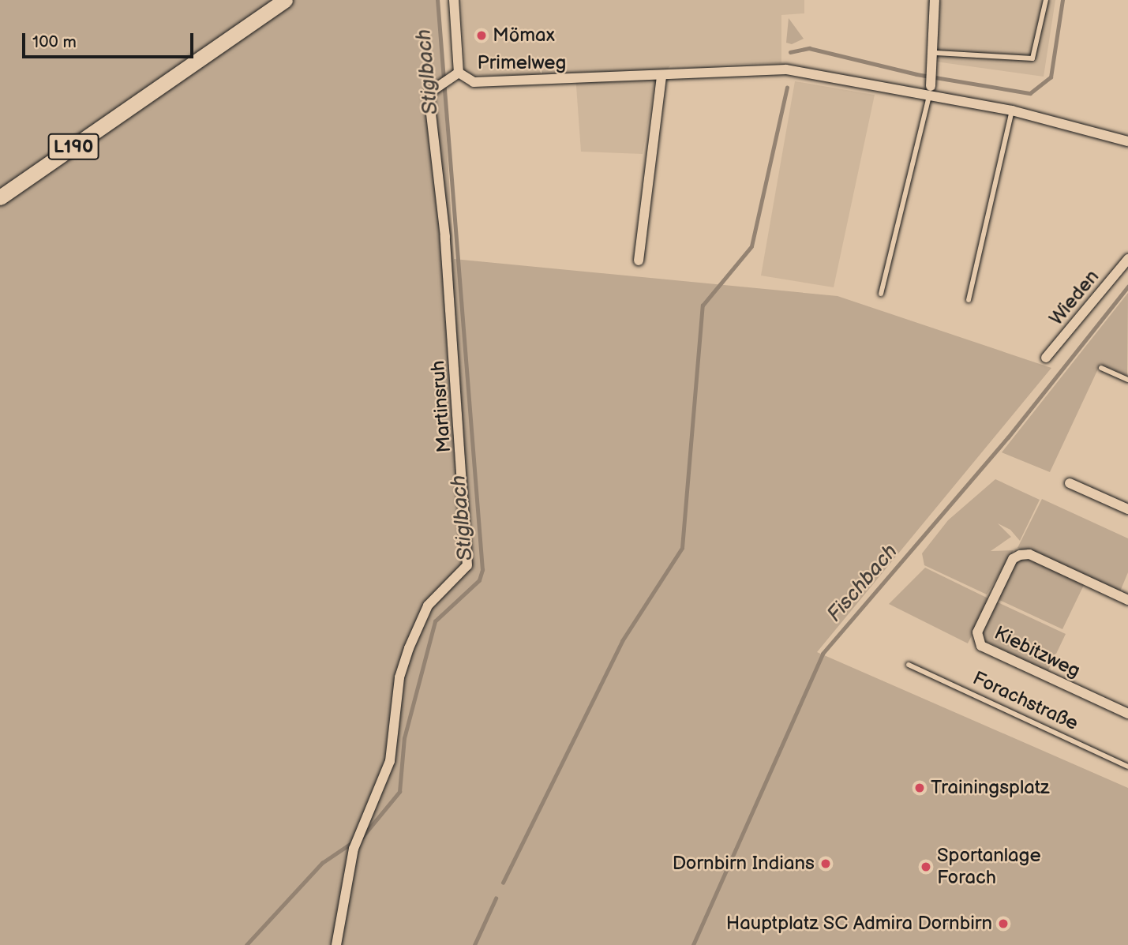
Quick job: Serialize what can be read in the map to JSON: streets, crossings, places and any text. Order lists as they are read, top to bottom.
{
  "streets": {
    "main road": ["L190"],
    "street": [
      "Primelweg",
      "Wieden",
      "Martinsruh",
      "Kiebitzweg"
    ],
    "lane": ["Forachstraße"]
  },
  "crossings": [
    ["Primelweg", "Martinsruh"]
  ],
  "water": ["Stiglbach", "Fischbach"],
  "places": [
    "Mömax",
    "Trainingsplatz",
    "Dornbirn Indians",
    "Sportanlage Forach",
    "Hauptplatz SC Admira Dornbirn"
  ],
  "scale_bar": "100 m"
}
